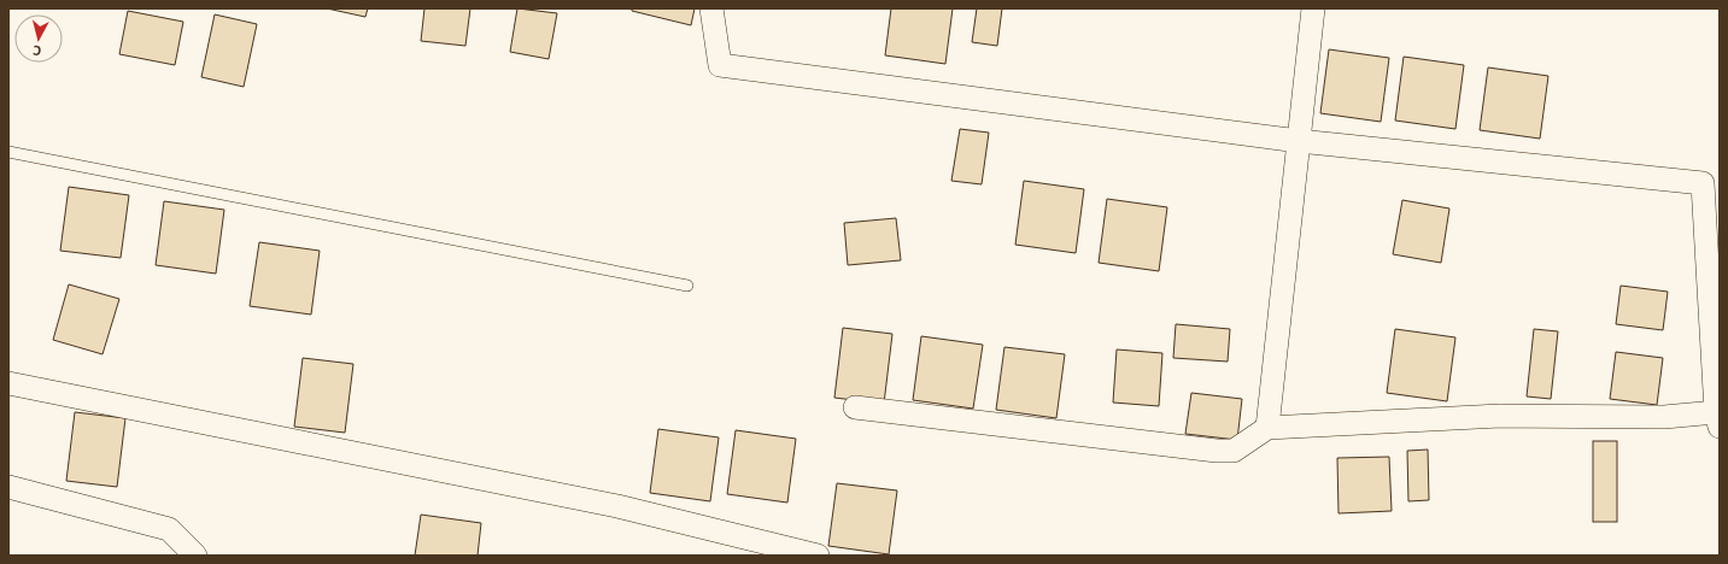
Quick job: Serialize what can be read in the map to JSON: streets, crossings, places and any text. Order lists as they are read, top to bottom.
{
  "north": "bottom"
}
